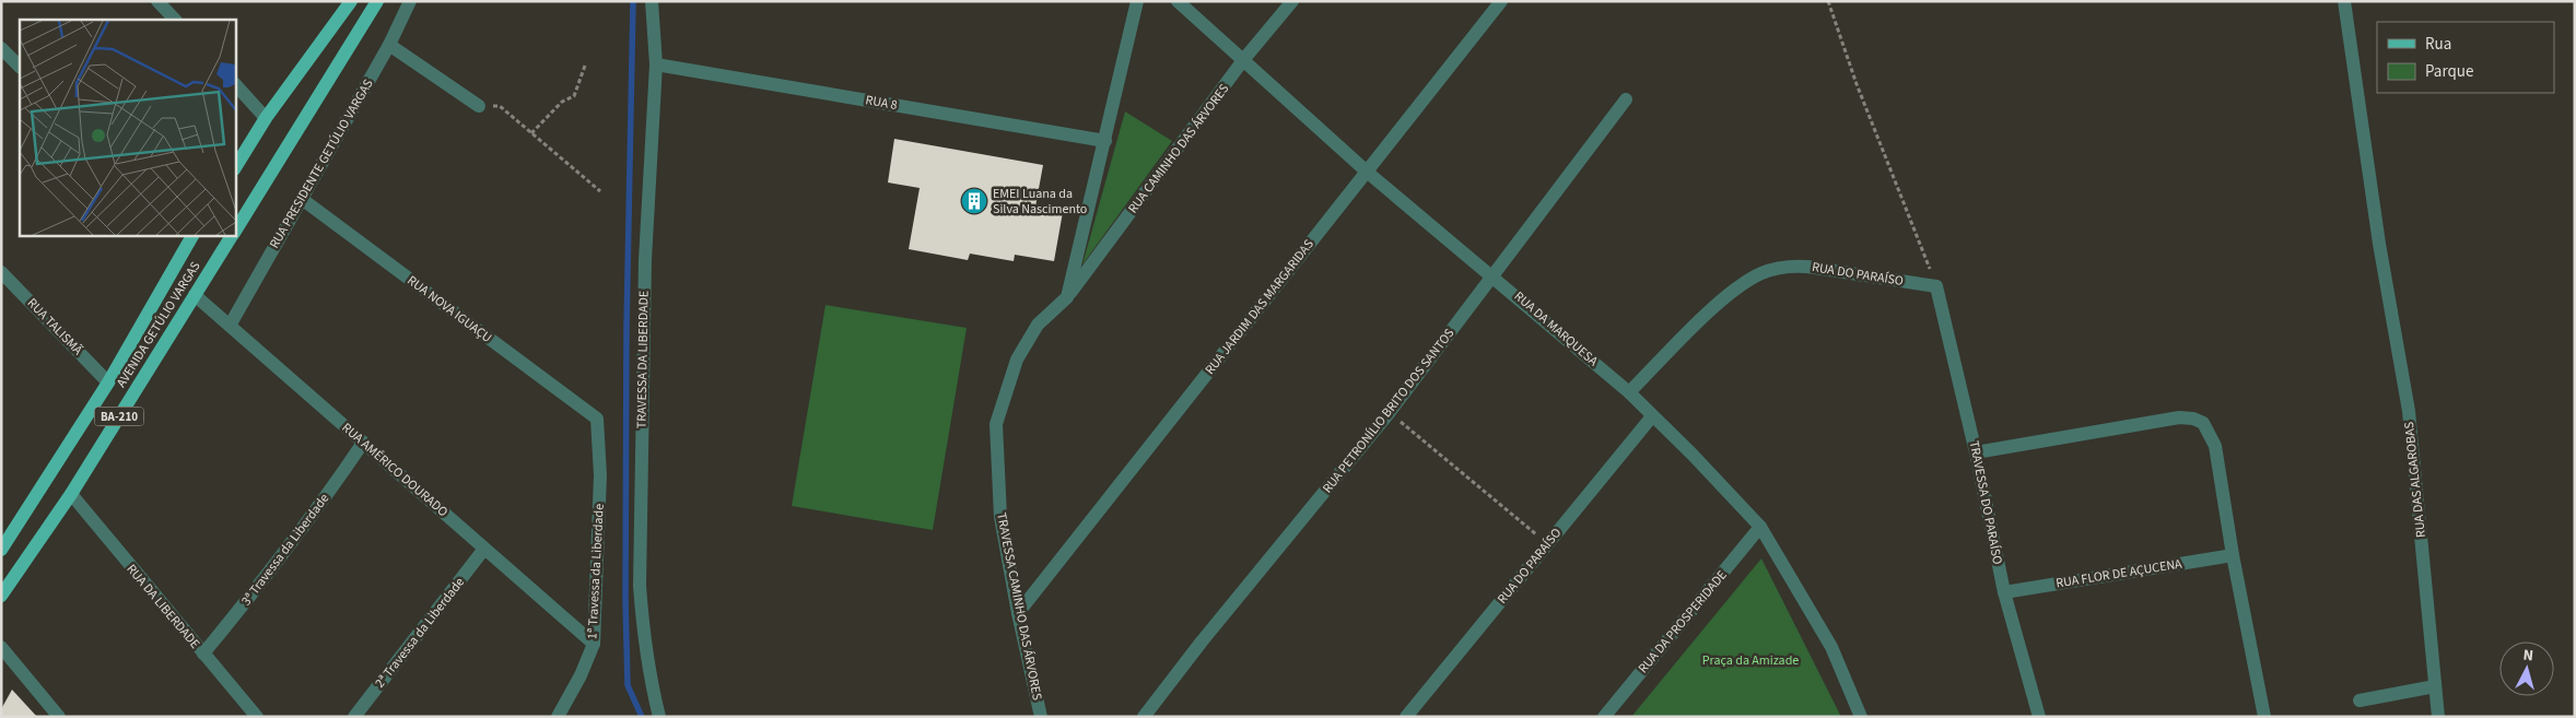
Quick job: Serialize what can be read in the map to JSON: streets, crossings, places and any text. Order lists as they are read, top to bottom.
{
  "streets": {
    "main road": ["AVENIDA GETÚLIO VARGAS", "BA-210"],
    "street": [
      "RUA 8",
      "RUA CAMINHO DAS ÁRVORES",
      "RUA PRESIDENTE GETÚLIO VARGAS",
      "RUA DO PARAÍSO",
      "RUA JARDIM DAS MARGARIDAS",
      "RUA NOVA IGUAÇU",
      "RUA TALISMÃ",
      "RUA DA MARQUESA",
      "TRAVESSA DA LIBERDADE",
      "RUA PETRONÍLIO BRITO DOS SANTOS",
      "RUA AMÉRICO DOURADO",
      "RUA DAS ALGAROBAS",
      "TRAVESSA DO PARAÍSO",
      "3ª Travessa da Liberdade",
      "1ª Travessa da Liberdade",
      "RUA FLOR DE AÇUCENA",
      "RUA DA LIBERDADE",
      "TRAVESSA CAMINHO DAS ÁRVORES",
      "RUA DA PROSPERIDADE",
      "2ª Travessa da Liberdade"
    ]
  },
  "crossings": [
    ["RUA 8", "TRAVESSA DA LIBERDADE"],
    ["RUA CAMINHO DAS ÁRVORES", "RUA DA MARQUESA"],
    ["RUA CAMINHO DAS ÁRVORES", "TRAVESSA CAMINHO DAS ÁRVORES"],
    ["RUA PRESIDENTE GETÚLIO VARGAS", "RUA NOVA IGUAÇU"],
    ["RUA PRESIDENTE GETÚLIO VARGAS", "RUA AMÉRICO DOURADO"],
    ["RUA DO PARAÍSO", "RUA DA MARQUESA"],
    ["RUA DO PARAÍSO", "TRAVESSA DO PARAÍSO"],
    ["RUA JARDIM DAS MARGARIDAS", "RUA DA MARQUESA"],
    ["RUA JARDIM DAS MARGARIDAS", "TRAVESSA CAMINHO DAS ÁRVORES"],
    ["RUA NOVA IGUAÇU", "1ª Travessa da Liberdade"],
    ["AVENIDA GETÚLIO VARGAS", "RUA TALISMÃ"],
    ["AVENIDA GETÚLIO VARGAS", "RUA AMÉRICO DOURADO"],
    ["AVENIDA GETÚLIO VARGAS", "RUA DA LIBERDADE"],
    ["RUA DA MARQUESA", "RUA PETRONÍLIO BRITO DOS SANTOS"],
    ["RUA DA MARQUESA", "RUA DA PROSPERIDADE"],
    ["RUA AMÉRICO DOURADO", "3ª Travessa da Liberdade"],
    ["RUA AMÉRICO DOURADO", "1ª Travessa da Liberdade"],
    ["RUA AMÉRICO DOURADO", "2ª Travessa da Liberdade"],
    ["TRAVESSA DO PARAÍSO", "RUA FLOR DE AÇUCENA"],
    ["3ª Travessa da Liberdade", "RUA DA LIBERDADE"]
  ],
  "parks": ["Praça da Amizade"],
  "places": {
    "building": ["EMEI Luana da Silva Nascimento"]
  },
  "legend": ["Rua", "Parque"],
  "north": "top"
}
